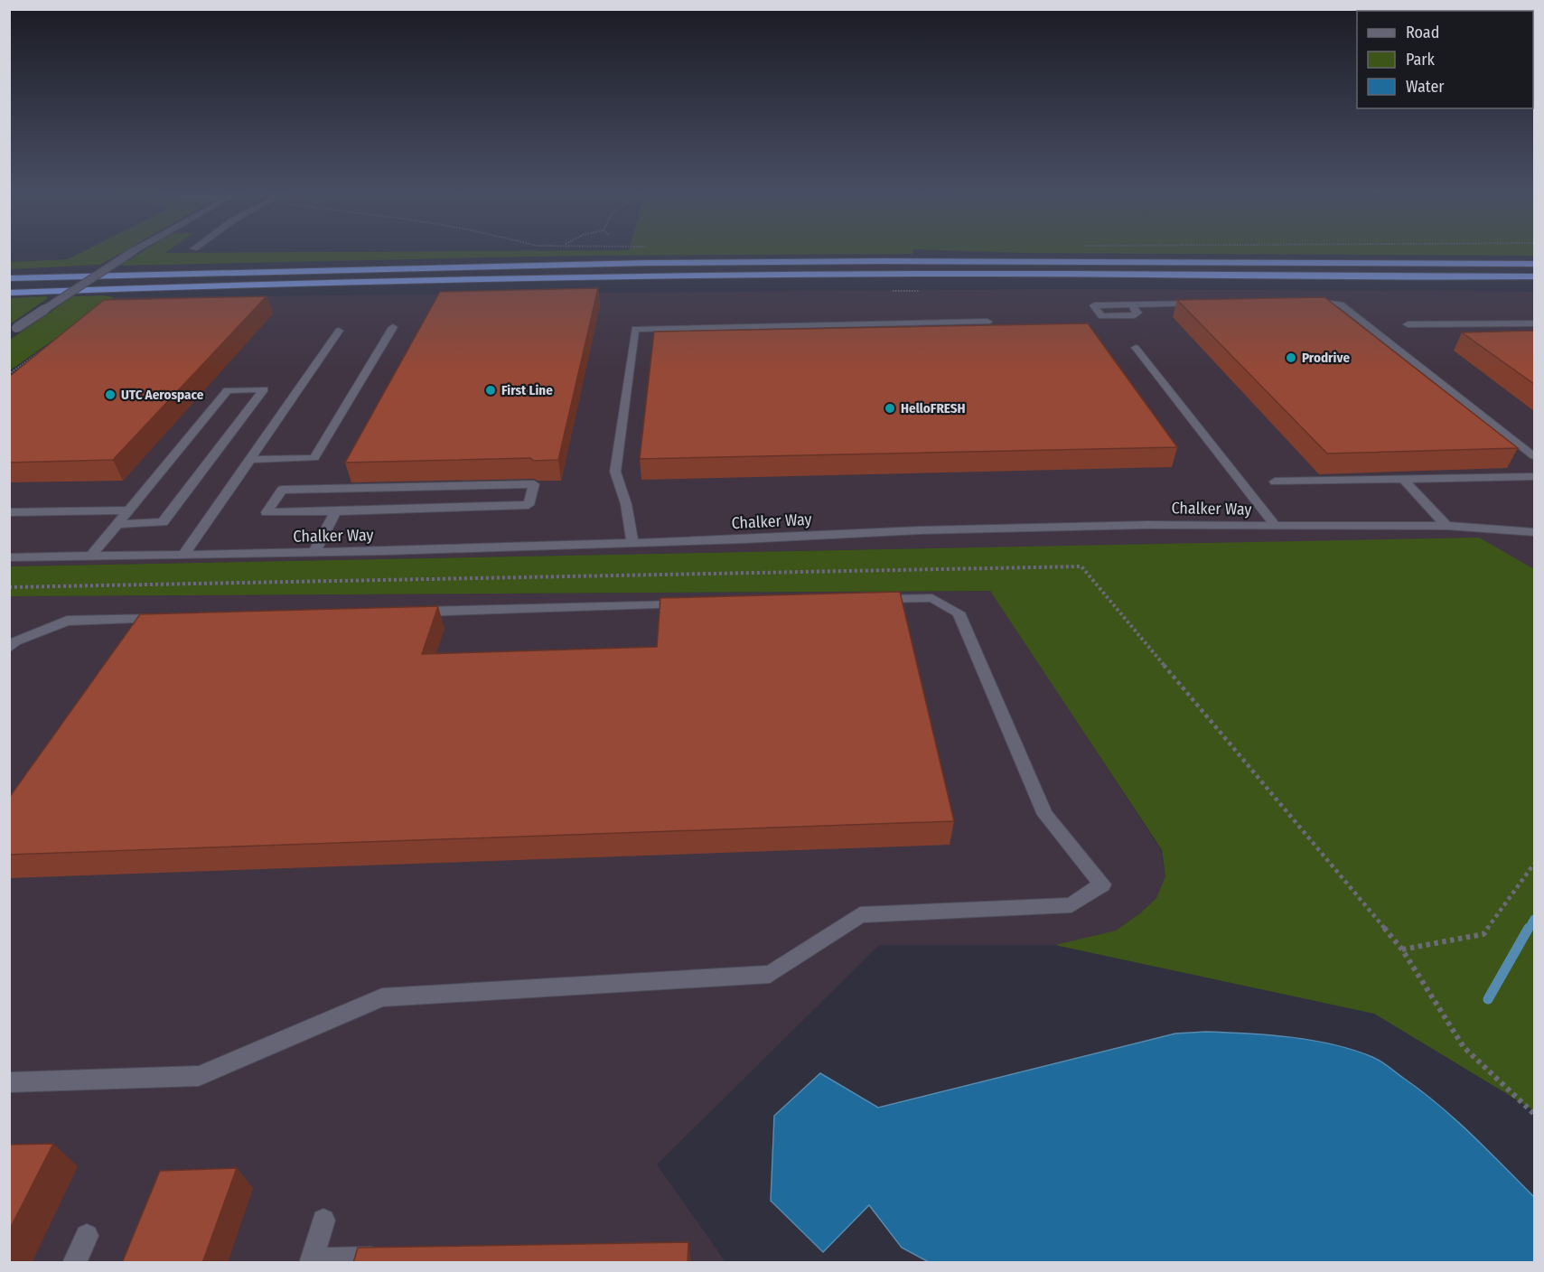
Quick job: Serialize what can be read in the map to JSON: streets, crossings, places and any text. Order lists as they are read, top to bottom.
{
  "streets": {
    "street": ["Chalker Way"]
  },
  "places": [
    "Prodrive",
    "First Line",
    "UTC Aerospace",
    "HelloFRESH"
  ],
  "legend": ["Road", "Park", "Water"]
}
